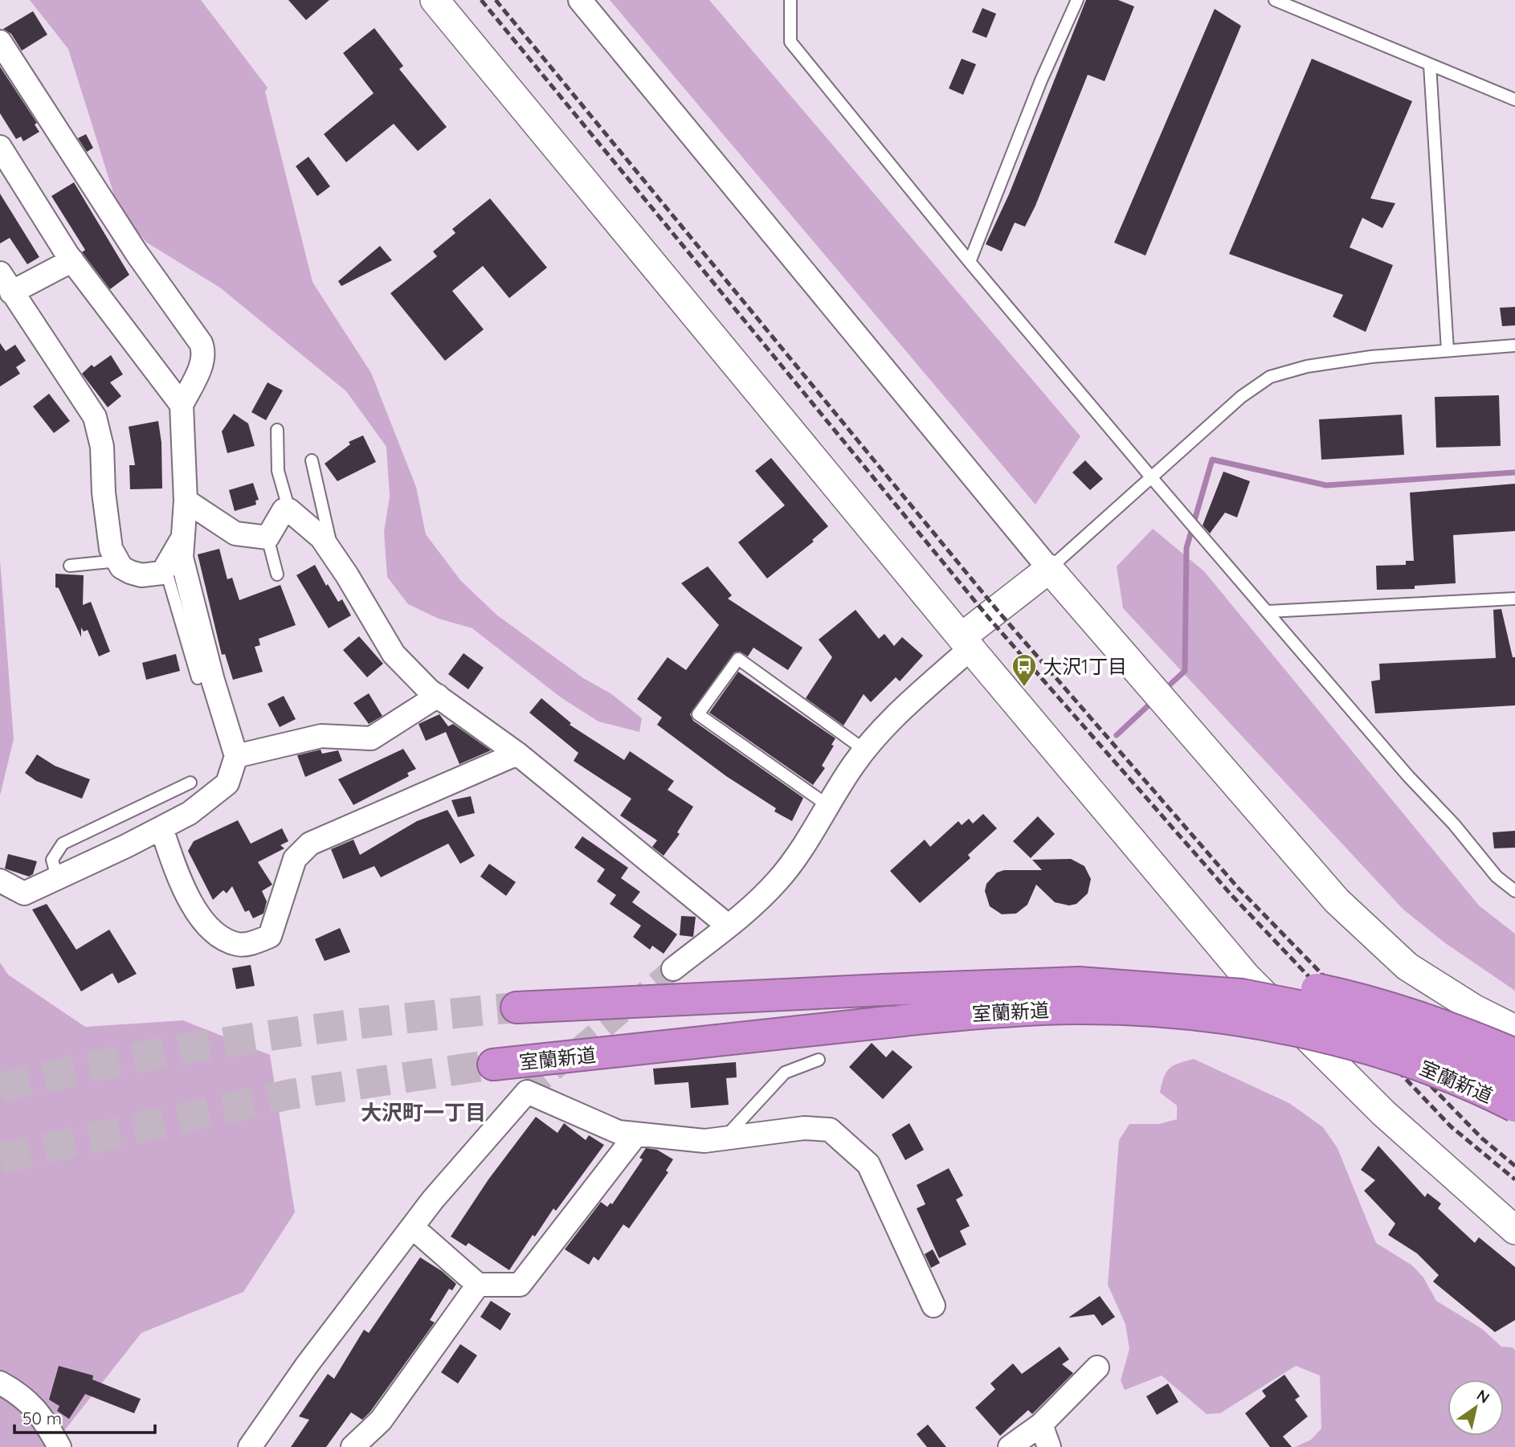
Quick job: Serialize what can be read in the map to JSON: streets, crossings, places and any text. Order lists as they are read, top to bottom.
{
  "streets": {
    "highway": ["室蘭新道"]
  },
  "districts": ["大沢町一丁目"],
  "places": {
    "bus stop": ["大沢1丁目"]
  },
  "scale_bar": "50 m",
  "north": "top right"
}
